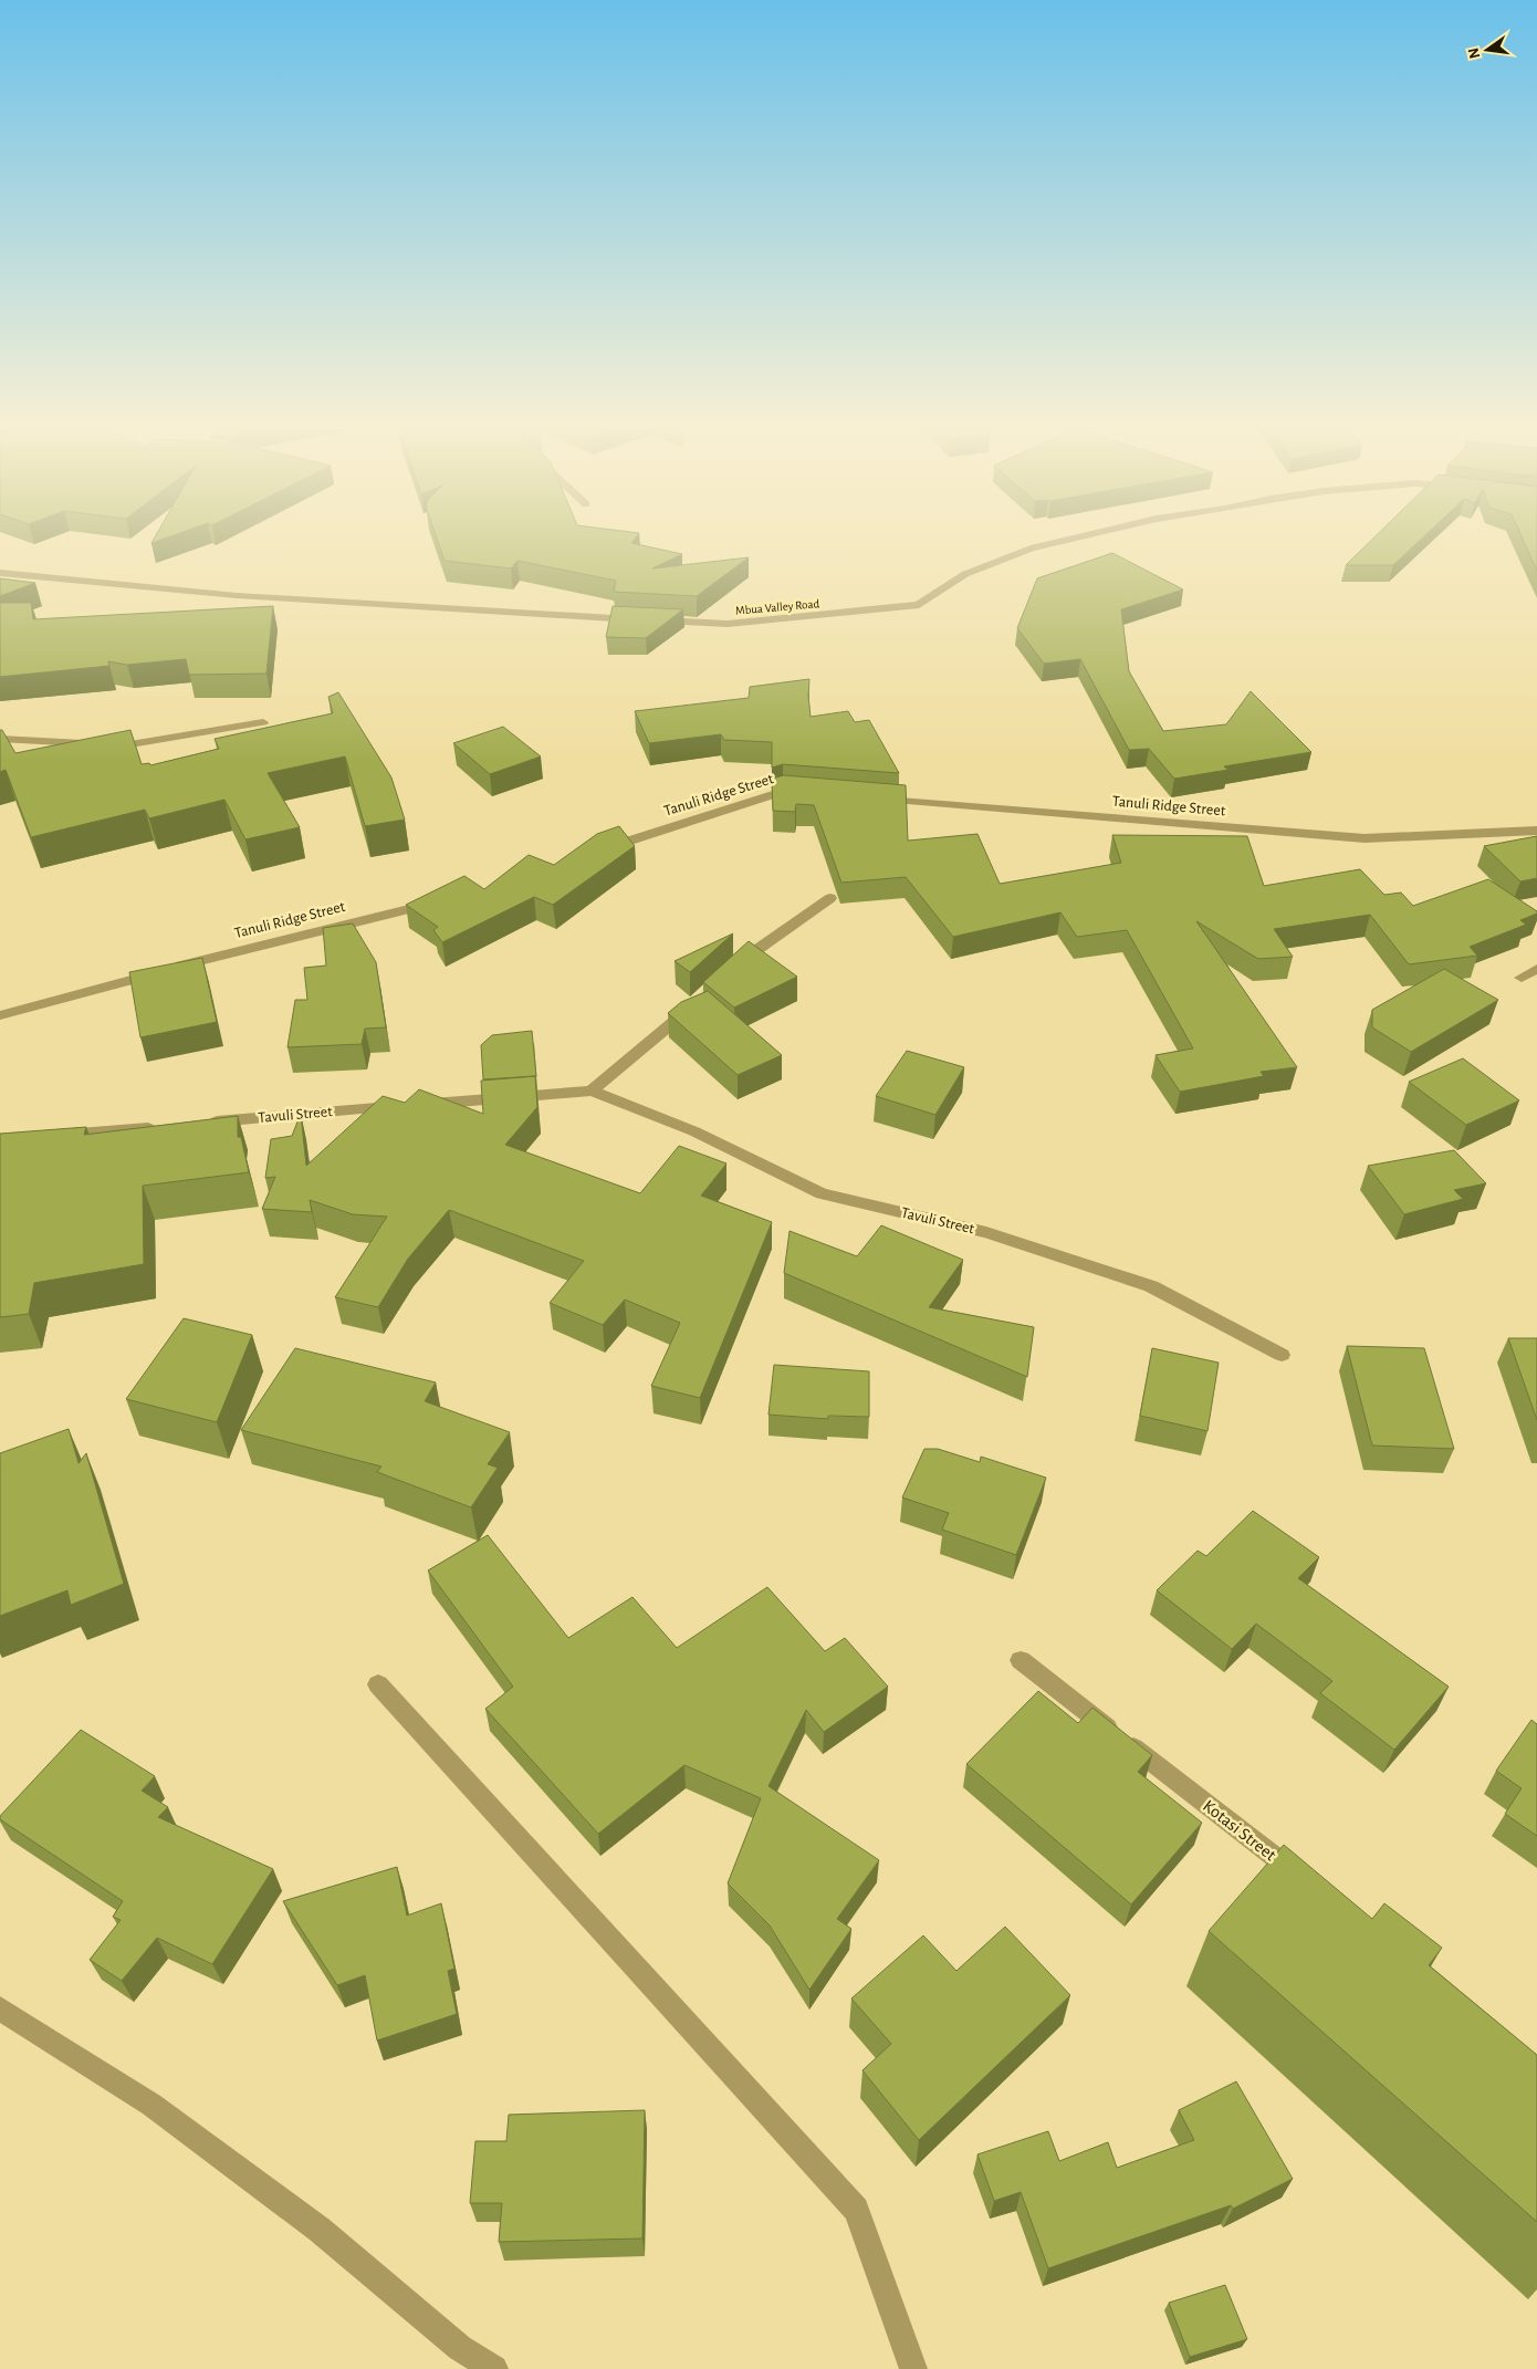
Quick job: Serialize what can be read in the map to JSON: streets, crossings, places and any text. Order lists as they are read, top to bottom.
{
  "streets": {
    "street": [
      "Mbua Valley Road",
      "Tanuli Ridge Street",
      "Tavuli Street",
      "Kotasi Street"
    ]
  },
  "north": "left"
}
